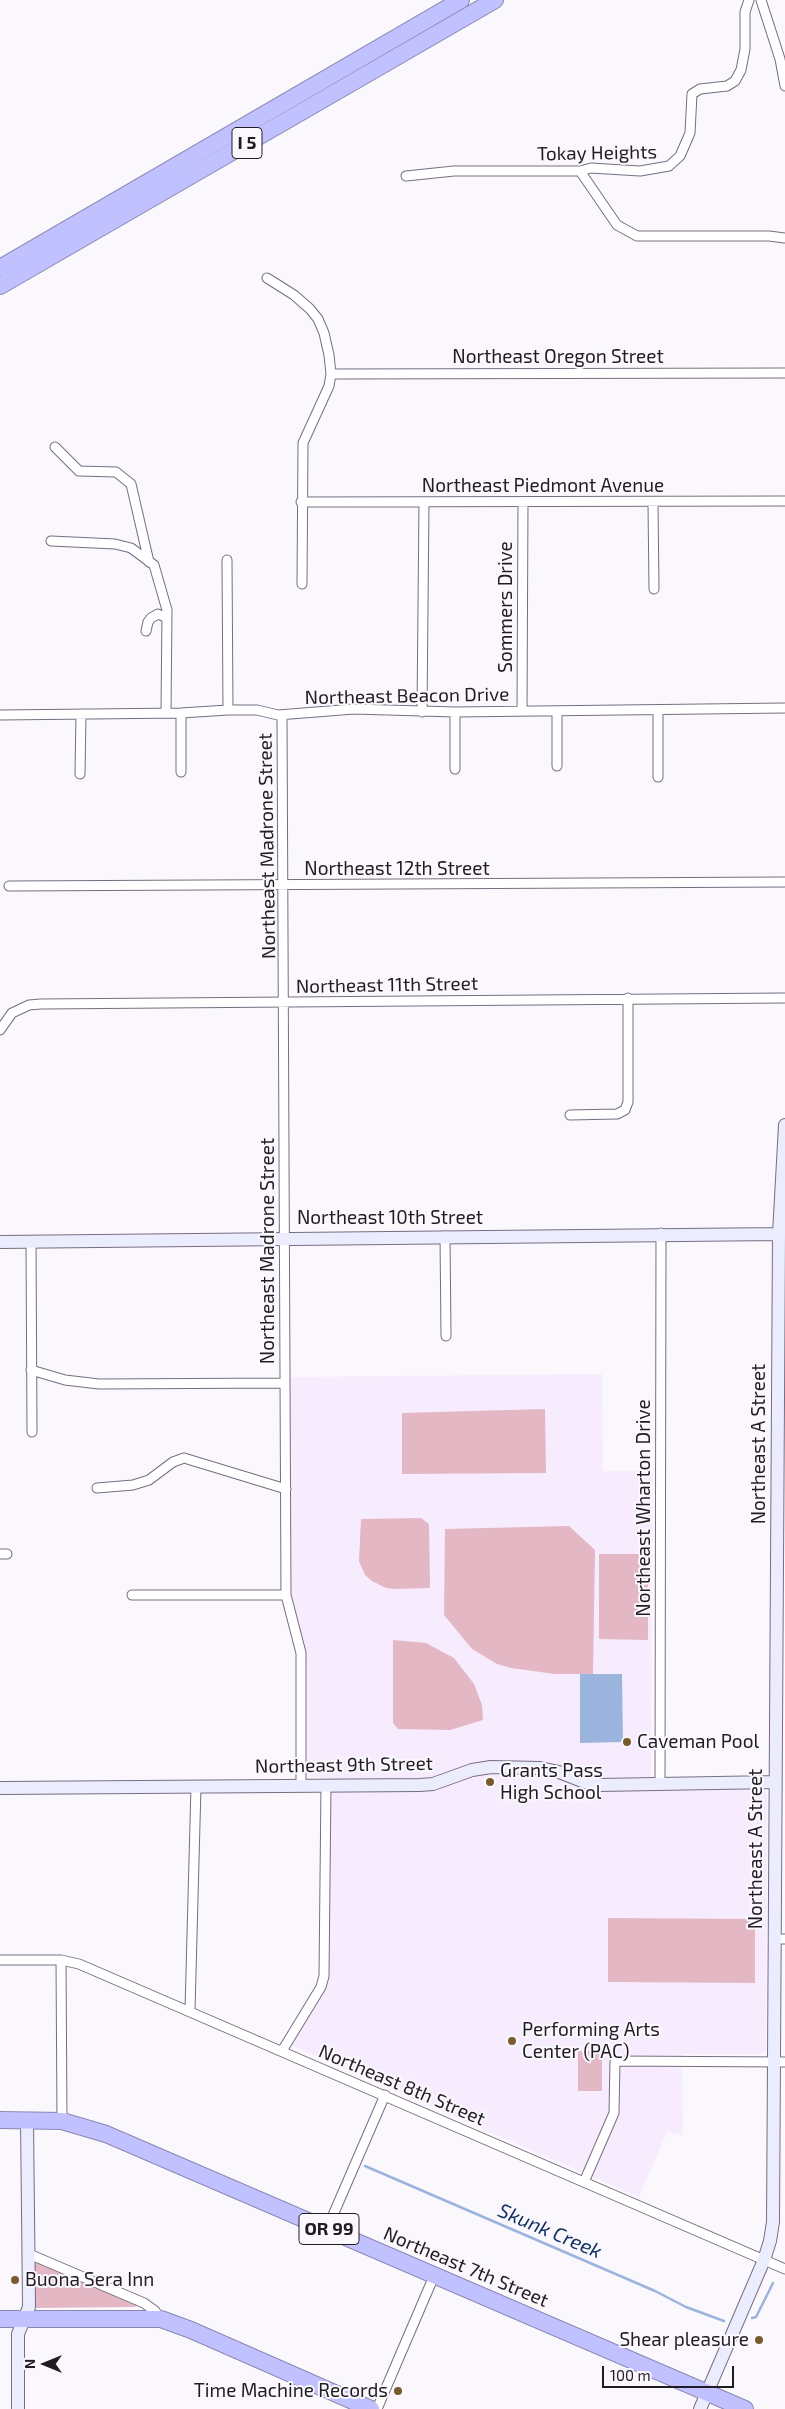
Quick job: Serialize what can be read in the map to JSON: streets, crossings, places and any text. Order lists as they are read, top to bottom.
{
  "streets": {
    "highway": ["I 5", "OR 99", "Northeast 7th Street"],
    "street": [
      "Tokay Heights",
      "Northeast Oregon Street",
      "Northeast Piedmont Avenue",
      "Sommers Drive",
      "Northeast Beacon Drive",
      "Northeast Madrone Street",
      "Northeast 12th Street",
      "Northeast 11th Street",
      "Northeast 10th Street",
      "Northeast A Street",
      "Northeast Wharton Drive",
      "Northeast 9th Street",
      "Northeast 8th Street"
    ]
  },
  "crossings": [
    ["Northeast Piedmont Avenue", "Sommers Drive"],
    ["Sommers Drive", "Northeast Beacon Drive"],
    ["Northeast Beacon Drive", "Northeast Madrone Street"],
    ["Northeast Madrone Street", "Northeast 12th Street"],
    ["Northeast Madrone Street", "Northeast 11th Street"],
    ["Northeast Madrone Street", "Northeast 10th Street"],
    ["Northeast Madrone Street", "Northeast 9th Street"],
    ["Northeast 10th Street", "Northeast A Street"],
    ["Northeast 10th Street", "Northeast Wharton Drive"],
    ["Northeast A Street", "Northeast 9th Street"],
    ["Northeast A Street", "Northeast 8th Street"],
    ["Northeast A Street", "Northeast 7th Street"],
    ["Northeast Wharton Drive", "Northeast 9th Street"]
  ],
  "water": ["Skunk Creek"],
  "places": [
    "Caveman Pool",
    "Grants Pass High School",
    "Performing Arts Center (PAC)",
    "Buona Sera Inn",
    "Shear pleasure",
    "Time Machine Records"
  ],
  "scale_bar": "100 m",
  "north": "left"
}
